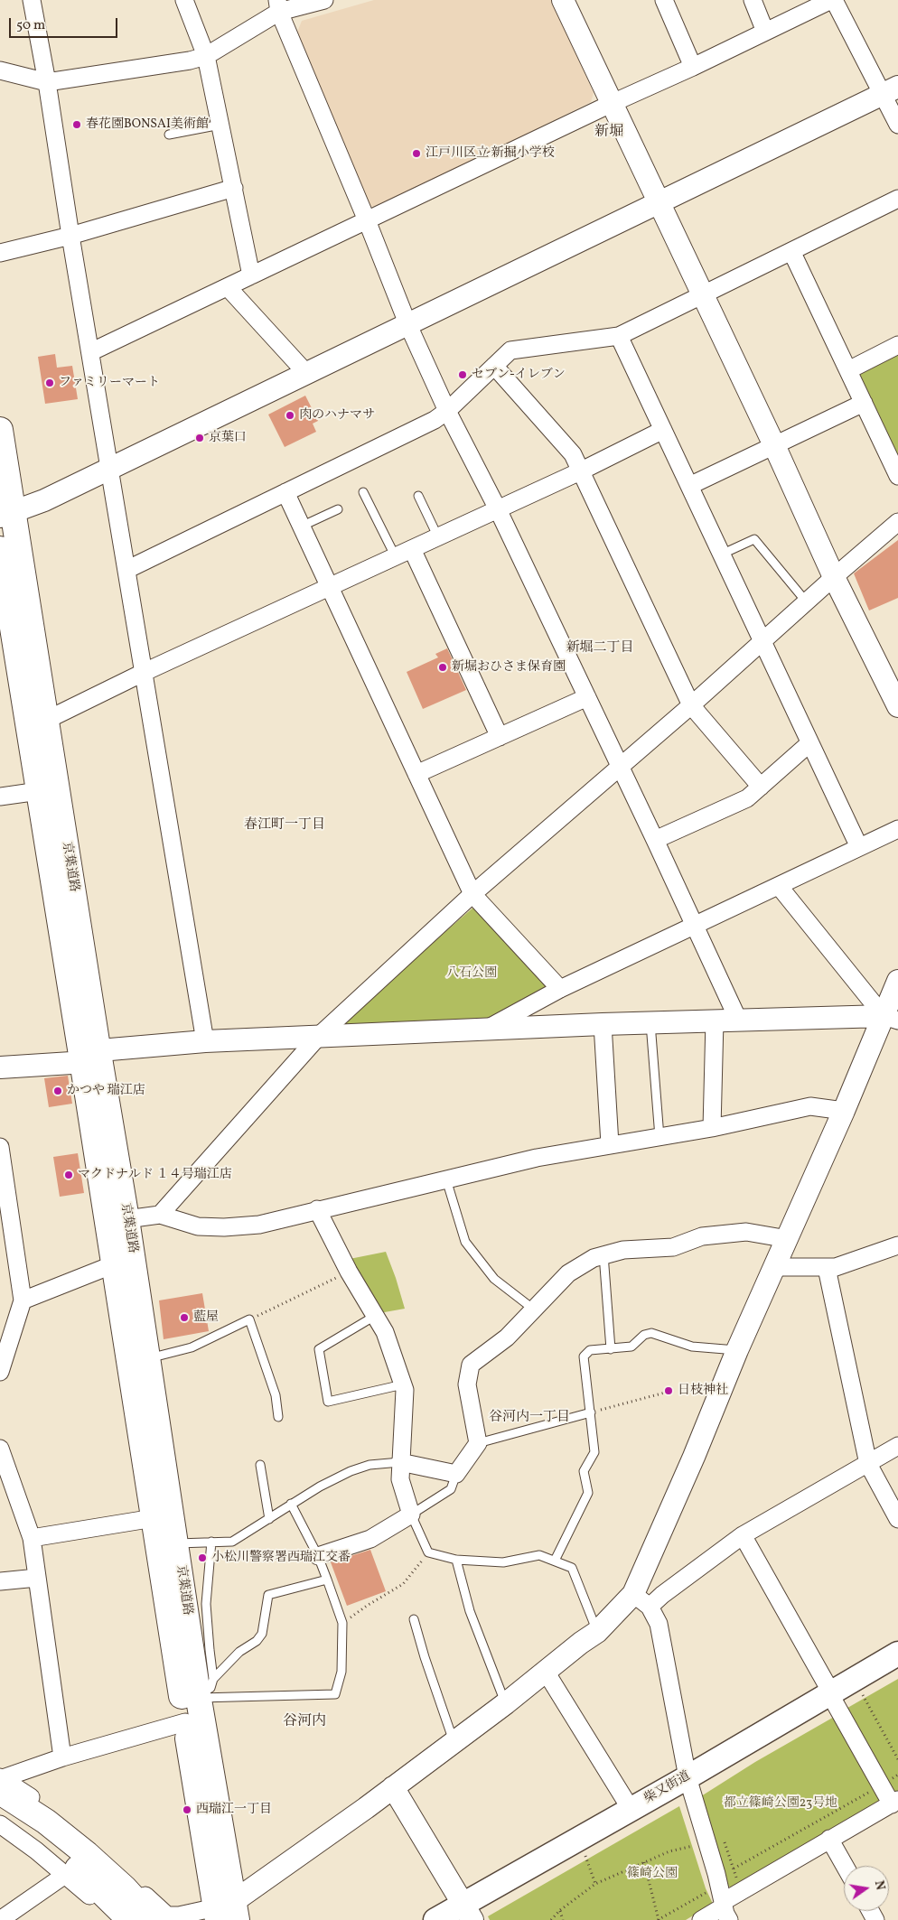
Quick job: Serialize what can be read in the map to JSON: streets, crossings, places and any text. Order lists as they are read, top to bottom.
{
  "streets": {
    "highway": ["京葉道路"],
    "main road": ["柴又街道"]
  },
  "districts": [
    "新堀",
    "新堀二丁目",
    "春江町一丁目",
    "谷河内一丁目",
    "谷河内"
  ],
  "parks": ["八石公園", "都立篠崎公園23号地", "篠崎公園"],
  "places": [
    "春花園BONSAI美術館",
    "江戸川区立 新掘小学校",
    "セブン-イレブン",
    "ファミリーマート",
    "肉のハナマサ",
    "京葉口",
    "新堀おひさま保育園",
    "かつや 瑞江店",
    "マクドナルド １４号瑞江店",
    "藍屋",
    "日枝神社",
    "小松川警察署西瑞江交番",
    "西瑞江一丁目"
  ],
  "scale_bar": "50 m",
  "north": "right"
}
